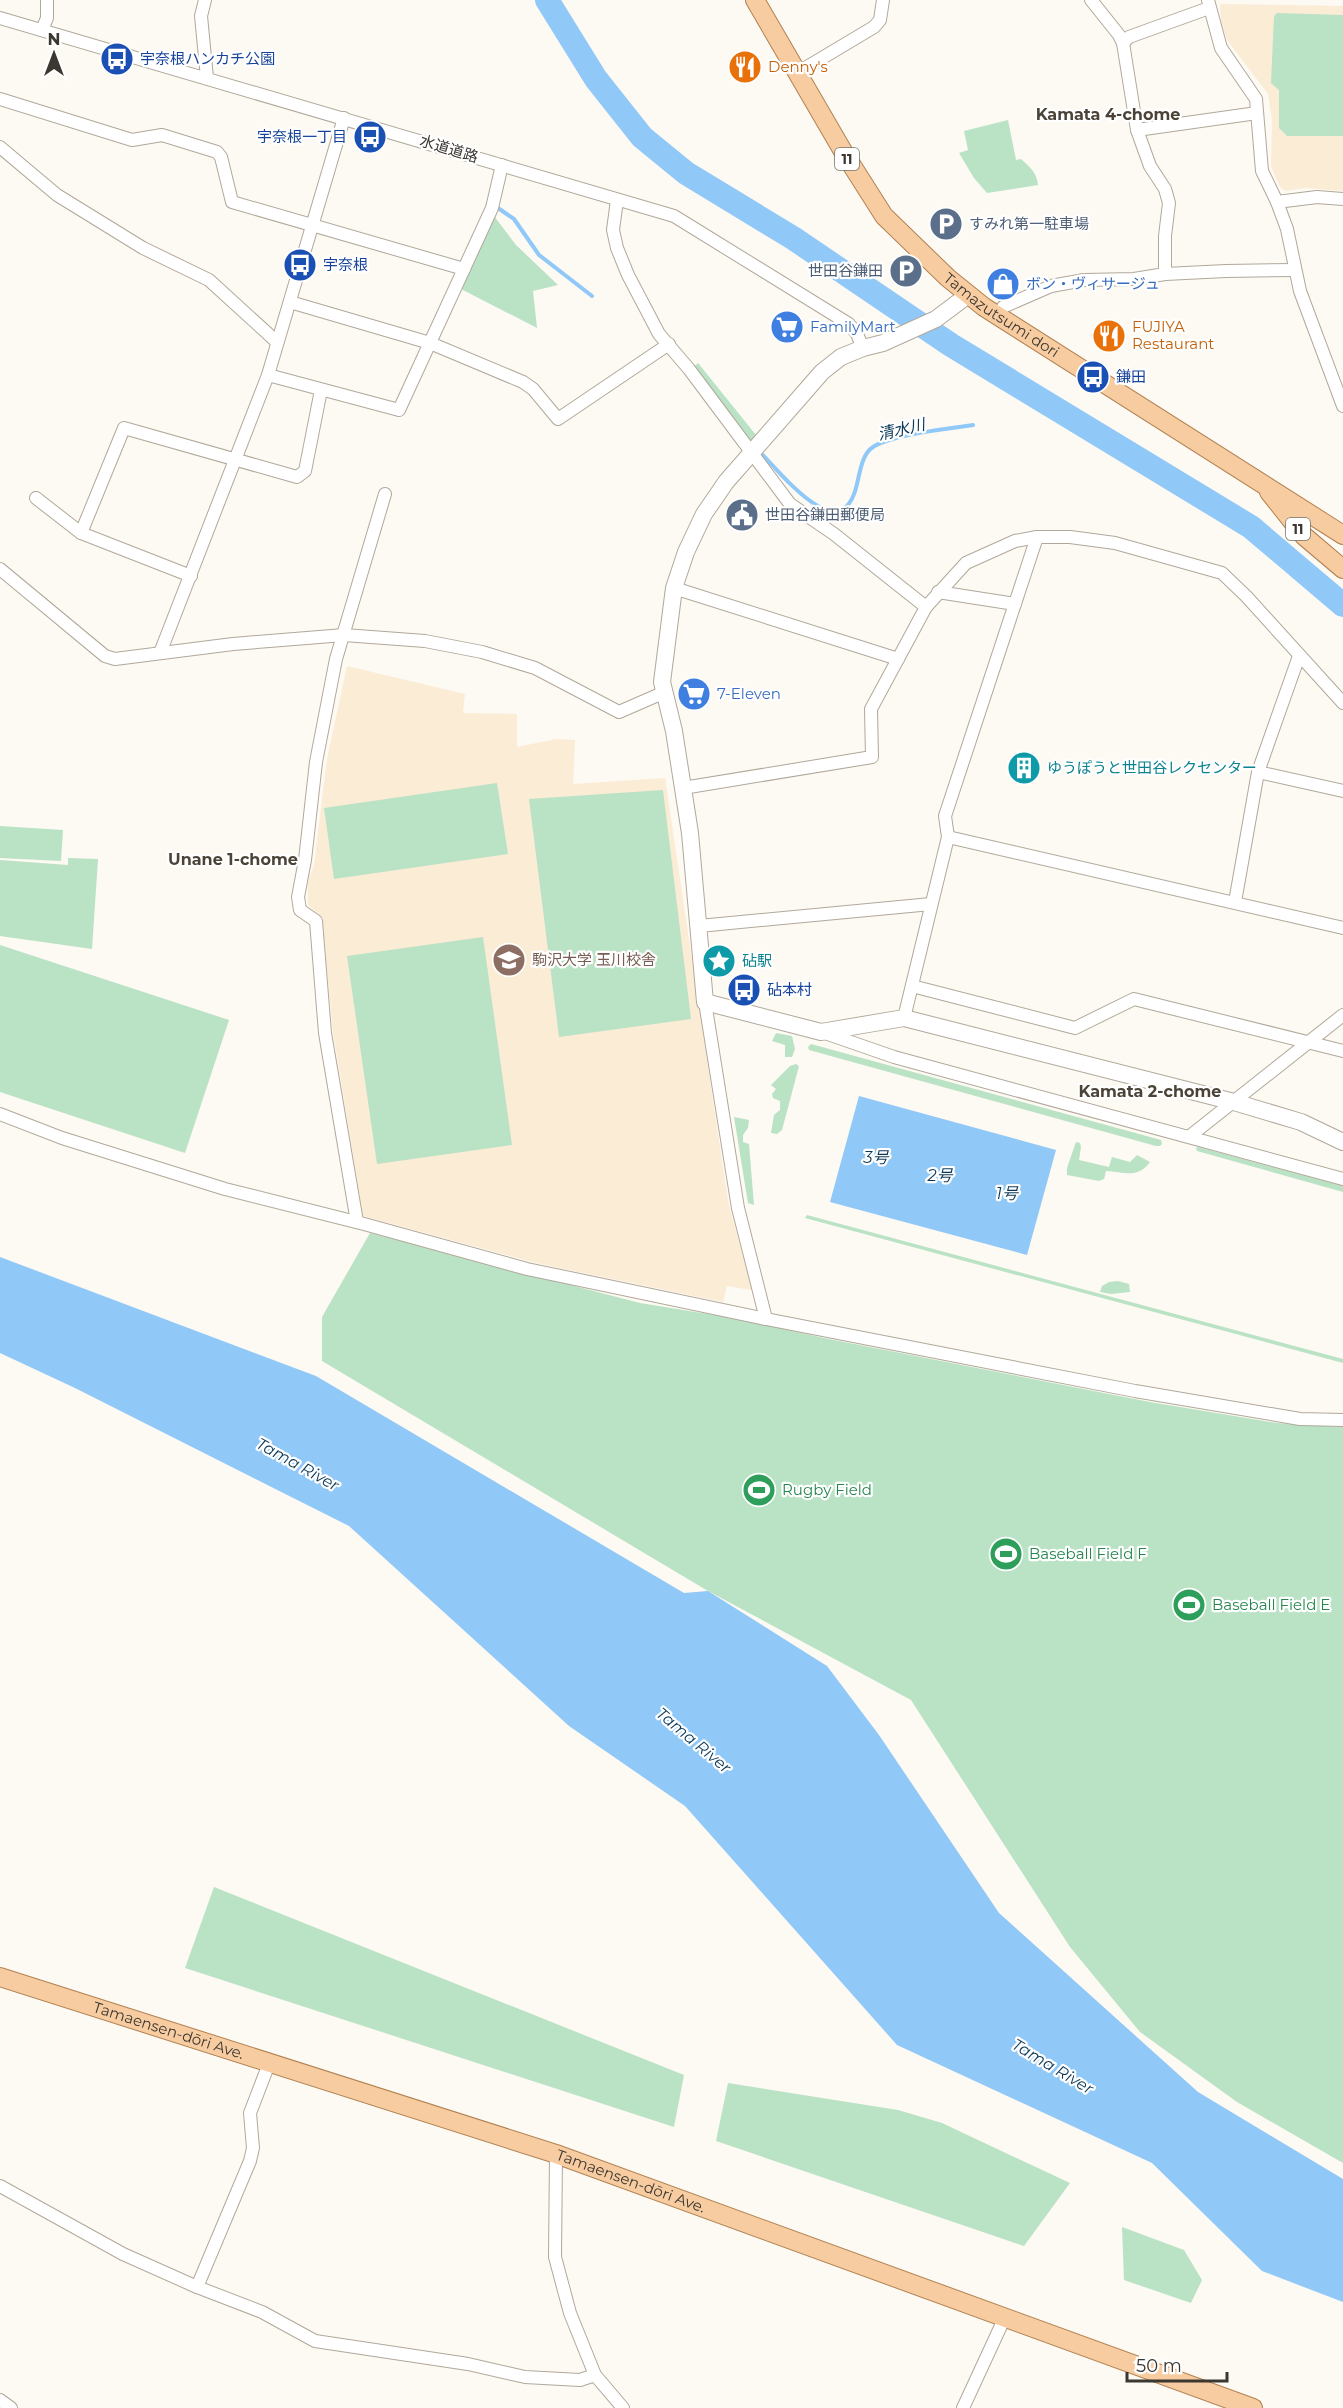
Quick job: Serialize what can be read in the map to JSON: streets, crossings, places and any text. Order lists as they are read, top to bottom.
{
  "streets": {
    "main road": ["11", "Tamazutsumi dori", "Tamaensen-dōri Ave."],
    "street": ["水道道路"]
  },
  "crossings": [
    ["11", "Tamazutsumi dori"]
  ],
  "districts": ["Kamata 4-chome", "Unane 1-chome", "Kamata 2-chome"],
  "water": [
    "清水川",
    "3号",
    "2号",
    "1号",
    "Tama River"
  ],
  "places": {
    "bus stop": [
      "宇奈根ハンカチ公園",
      "宇奈根一丁目",
      "宇奈根",
      "鎌田",
      "砧本村"
    ],
    "restaurant": ["Denny's", "FUJIYA Restaurant"],
    "parking": ["すみれ第一駐車場", "世田谷鎌田"],
    "shop": ["ボン・ヴィサージュ"],
    "supermarket": ["FamilyMart", "7-Eleven"],
    "public building": ["世田谷鎌田郵便局"],
    "building": ["ゆうぽうと世田谷レクセンター"],
    "school or university": ["駒沢大学 玉川校舎"],
    "place": ["砧駅"],
    "sports": ["Rugby Field", "Baseball Field F", "Baseball Field E"]
  },
  "scale_bar": "50 m",
  "north": "top"
}
